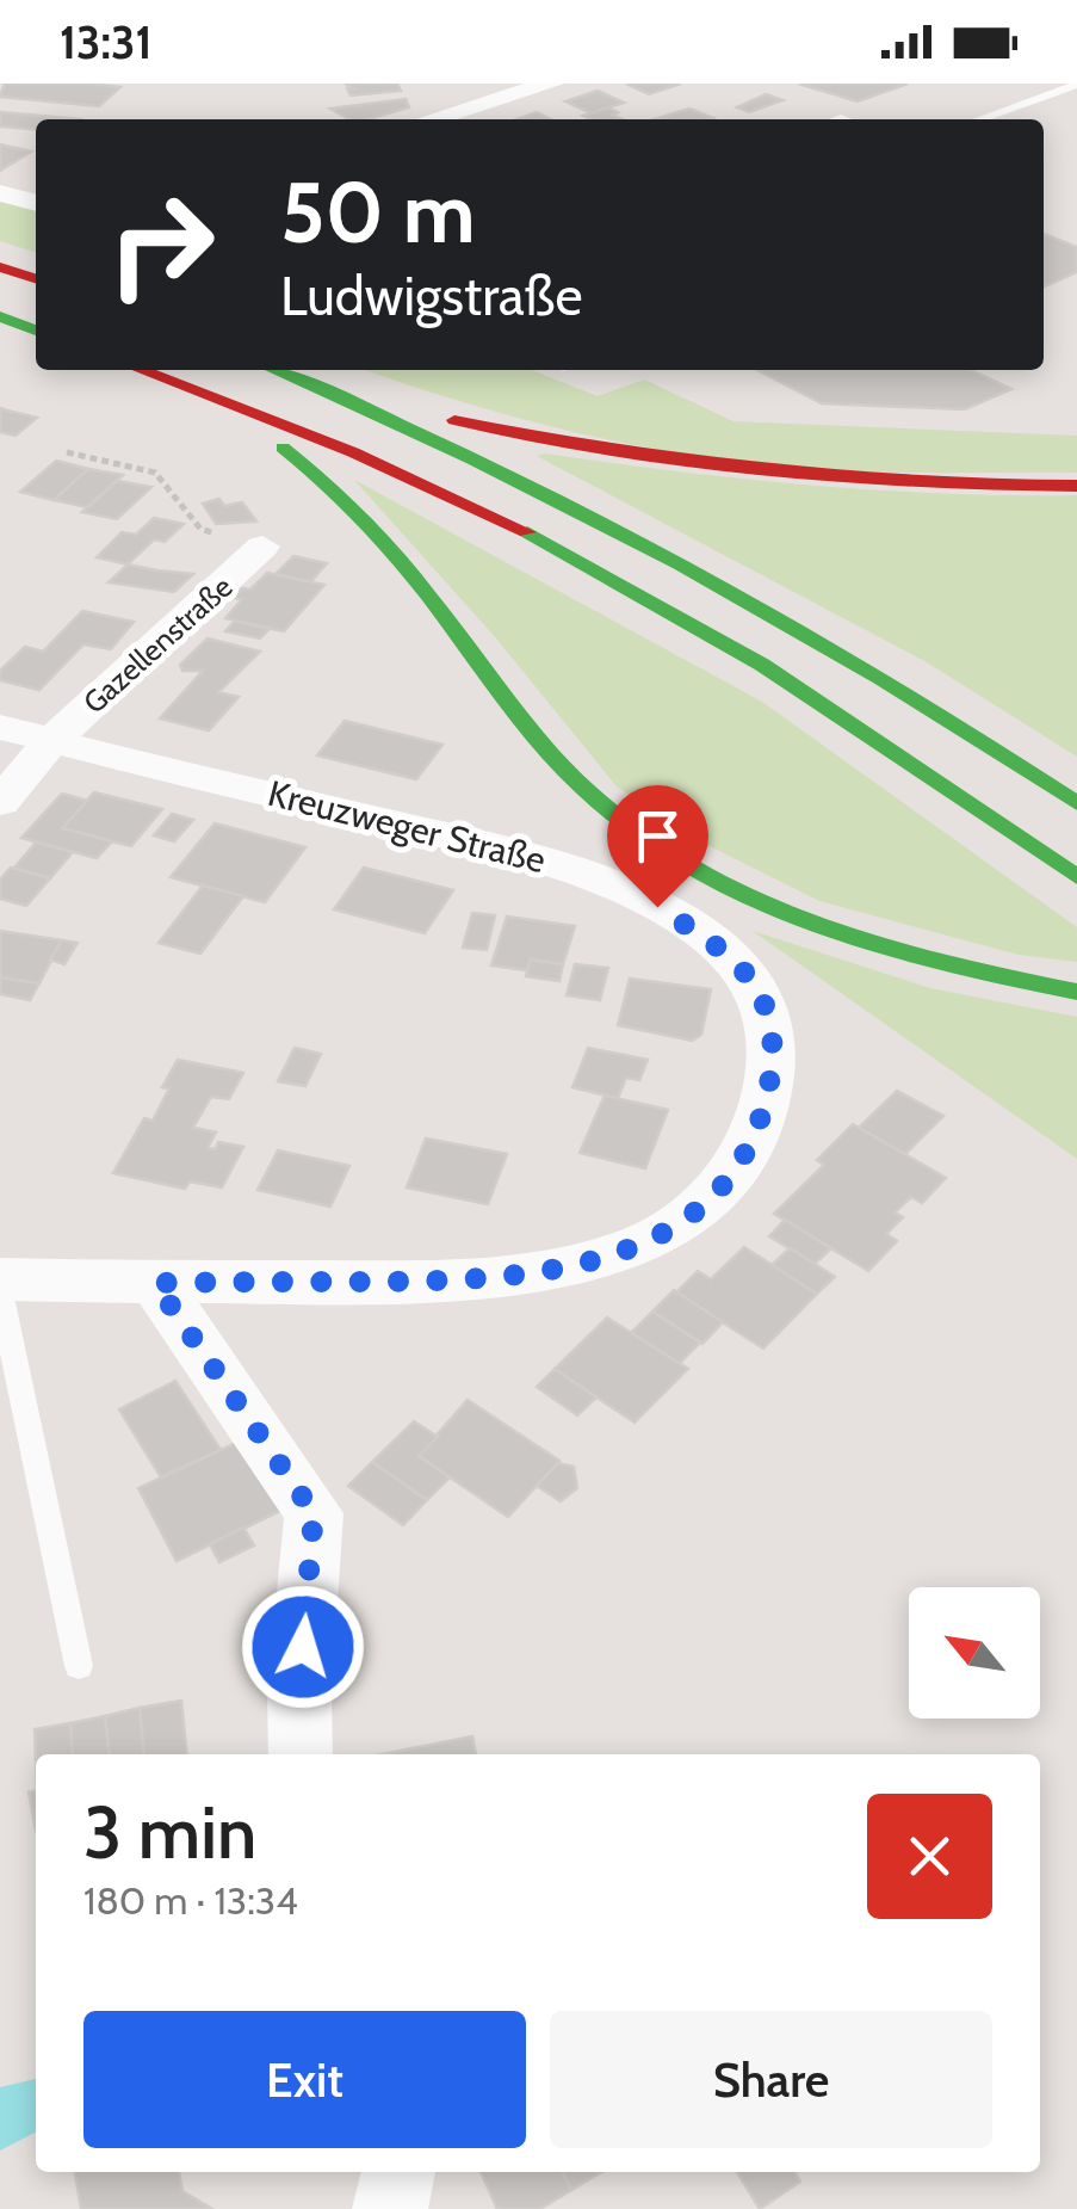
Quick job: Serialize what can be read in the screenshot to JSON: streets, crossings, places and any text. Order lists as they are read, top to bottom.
{
  "streets": {
    "street": ["Gazellenstraße", "Kreuzweger Straße"]
  },
  "crossings": [
    ["Gazellenstraße", "Kreuzweger Straße"]
  ],
  "north": "top left",
  "page": {
    "status": "13:31",
    "turn": ["50 m", "Ludwigstraße"],
    "heading": ["3 min", "180 m · 13:34"],
    "buttons": ["Exit", "Share"]
  }
}
